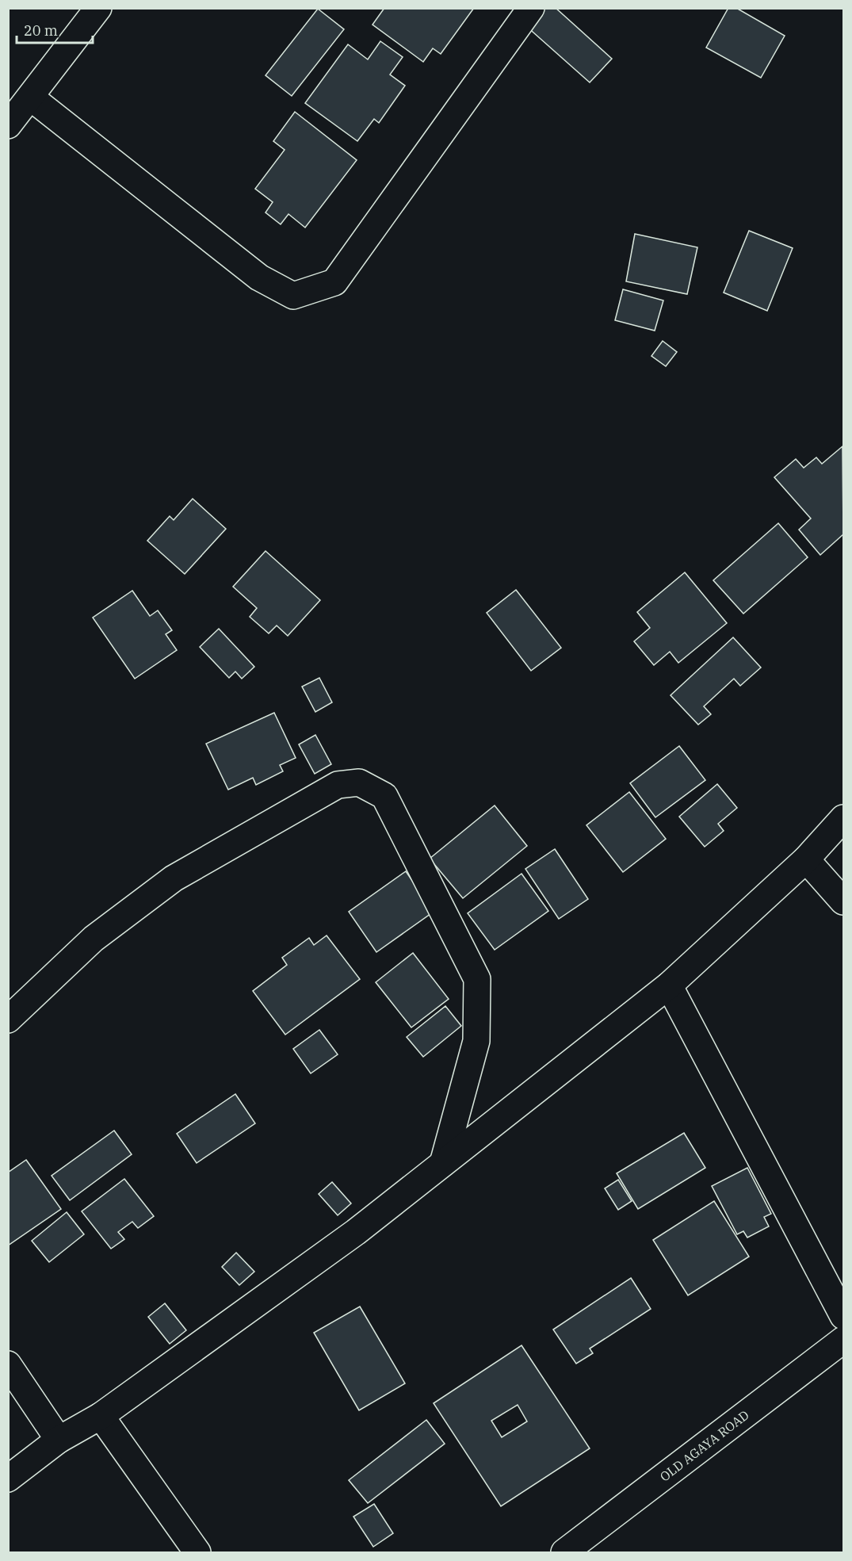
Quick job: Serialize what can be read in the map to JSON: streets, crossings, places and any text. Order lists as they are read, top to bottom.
{
  "streets": {
    "street": ["OLD AGAYA ROAD"]
  },
  "scale_bar": "20 m"
}
